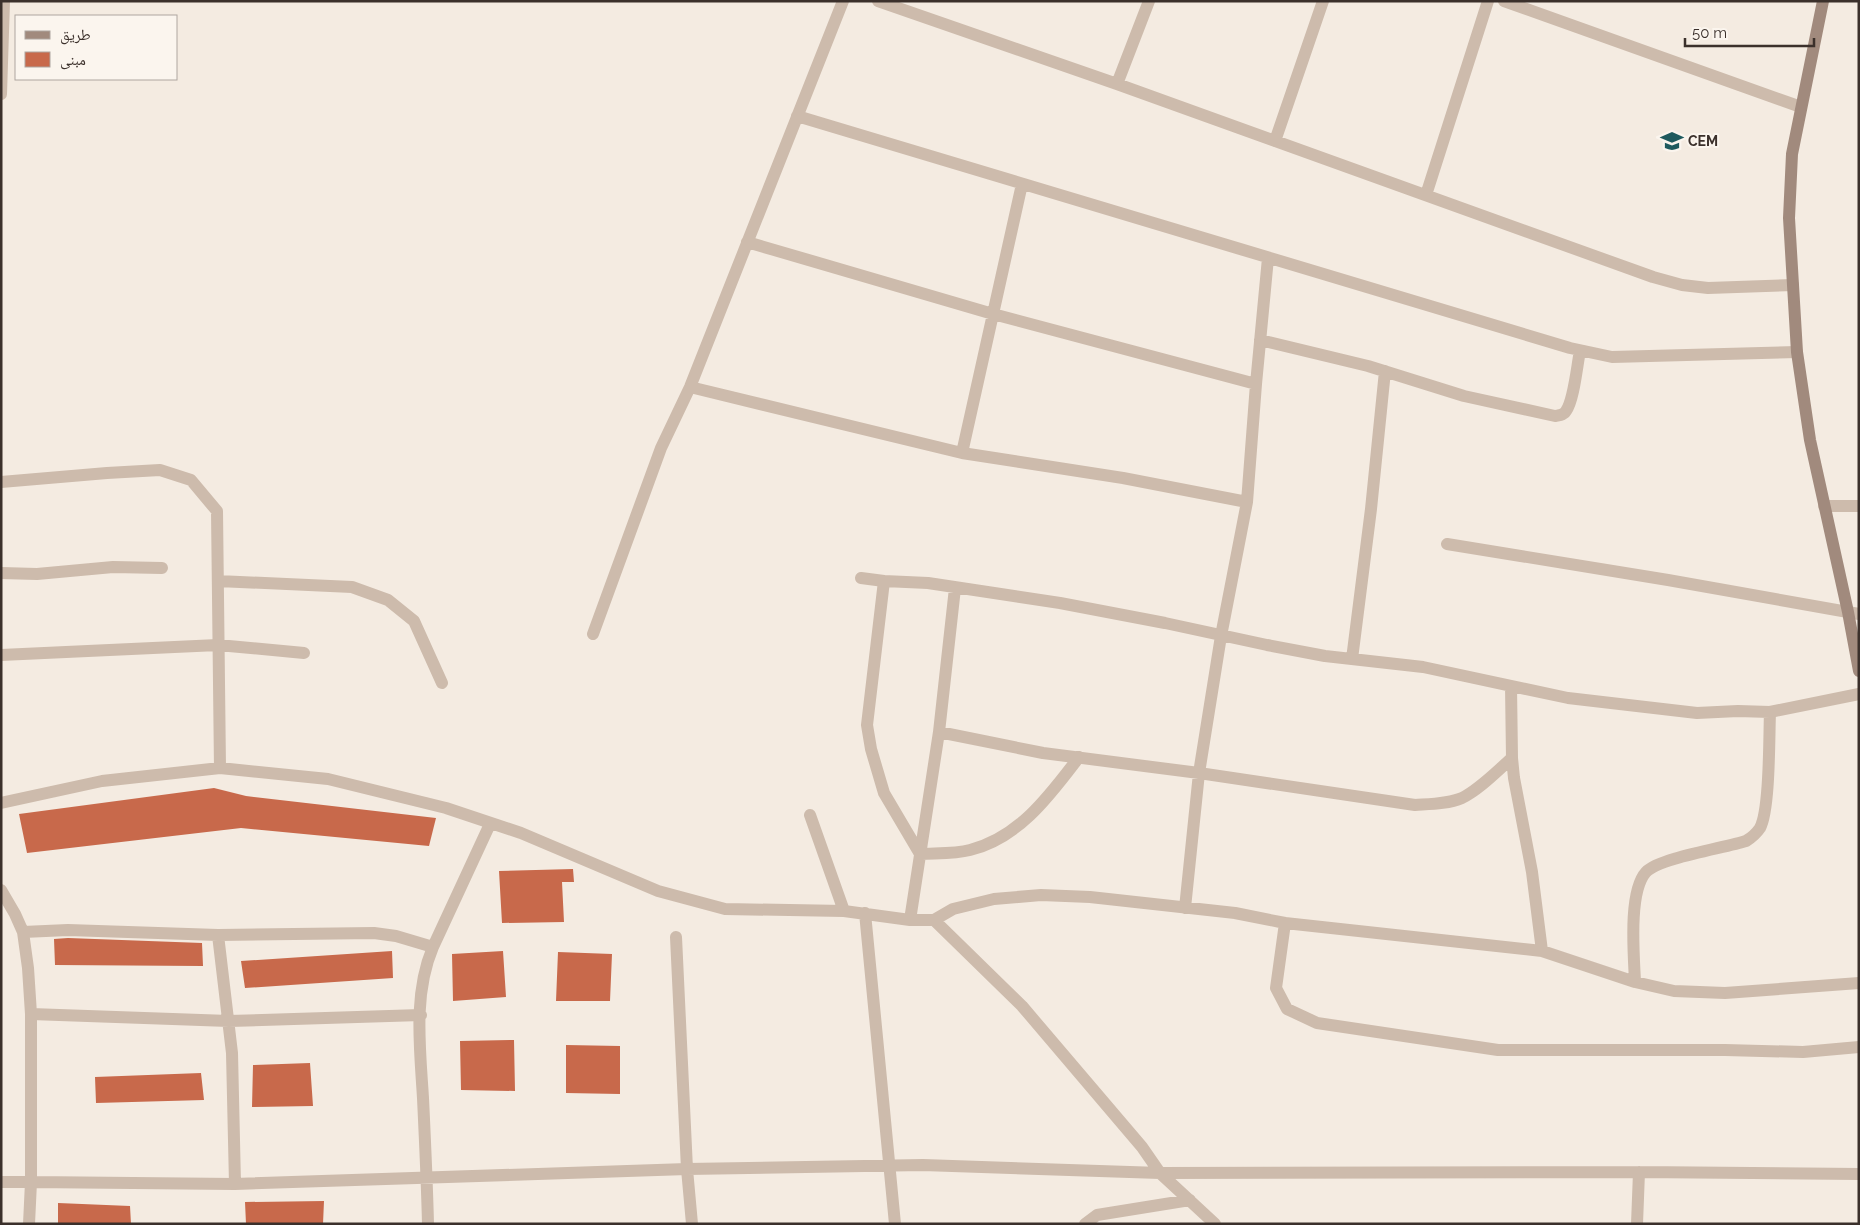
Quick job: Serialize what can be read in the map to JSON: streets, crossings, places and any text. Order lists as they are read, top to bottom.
{
  "places": {
    "school or university": ["CEM"]
  },
  "legend": ["طريق", "مبنى"],
  "scale_bar": "50 m"
}
